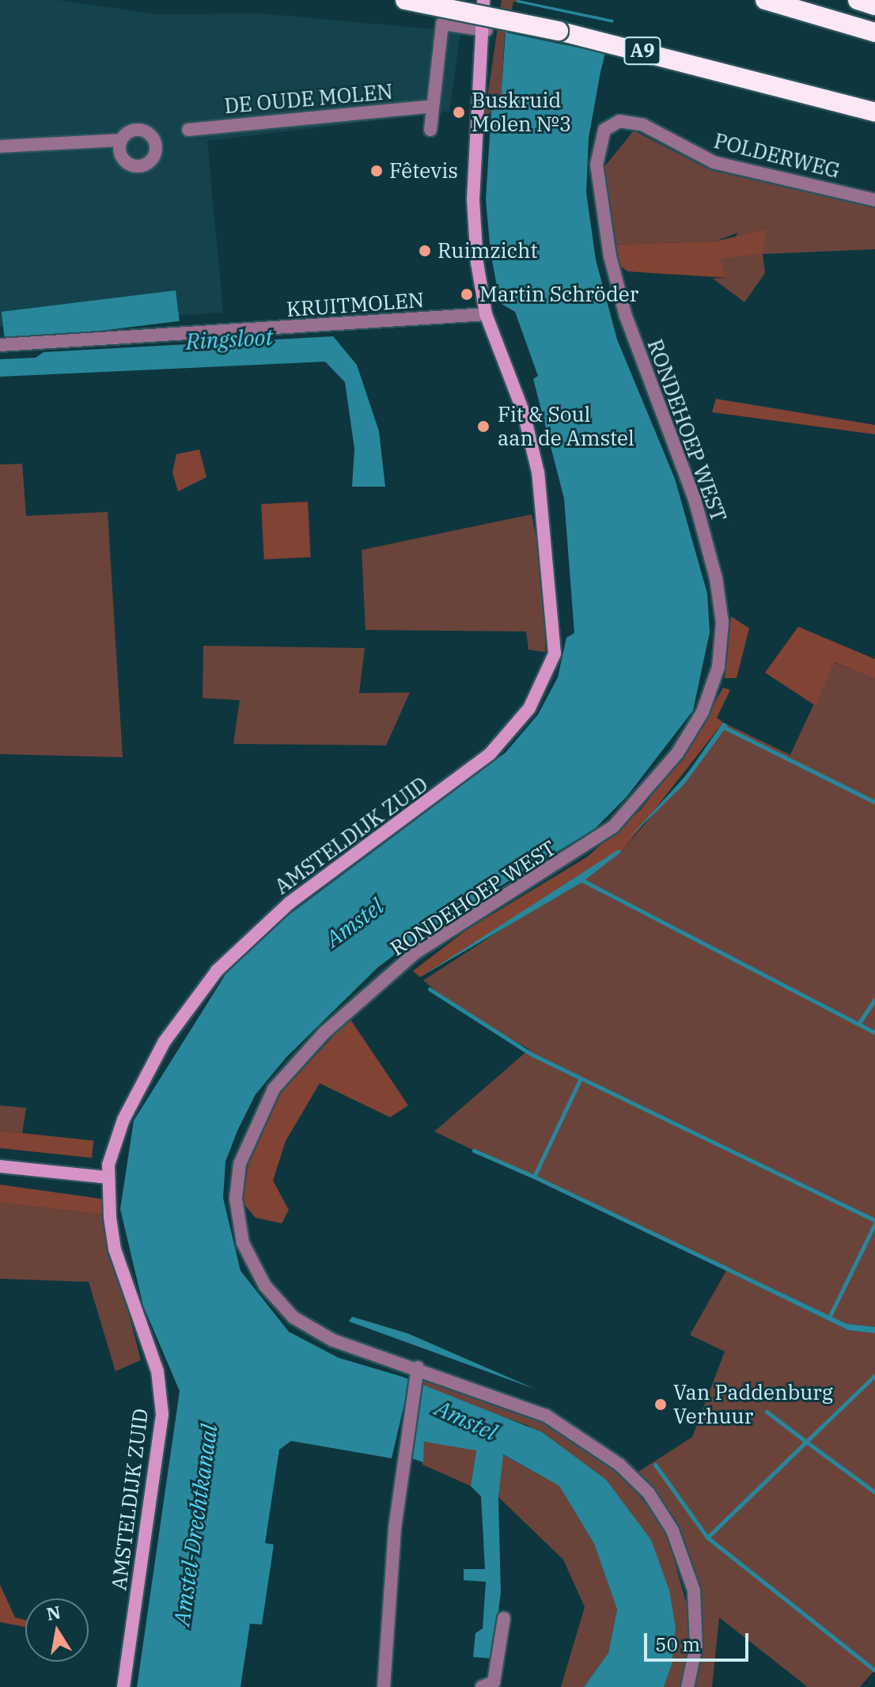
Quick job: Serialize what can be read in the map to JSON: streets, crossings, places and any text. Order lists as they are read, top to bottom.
{
  "streets": {
    "highway": ["A9"],
    "street": [
      "DE OUDE MOLEN",
      "POLDERWEG",
      "KRUITMOLEN",
      "RONDEHOEP WEST",
      "AMSTELDIJK ZUID"
    ]
  },
  "crossings": [
    ["POLDERWEG", "RONDEHOEP WEST"],
    ["KRUITMOLEN", "AMSTELDIJK ZUID"]
  ],
  "water": ["Ringsloot", "Amstel", "Amstel-Drechtkanaal"],
  "places": [
    "Buskruid Molen №3",
    "Fêtevis",
    "Ruimzicht",
    "Martin Schröder",
    "Fit & Soul aan de Amstel",
    "Van Paddenburg Verhuur"
  ],
  "scale_bar": "50 m",
  "north": "top"
}
